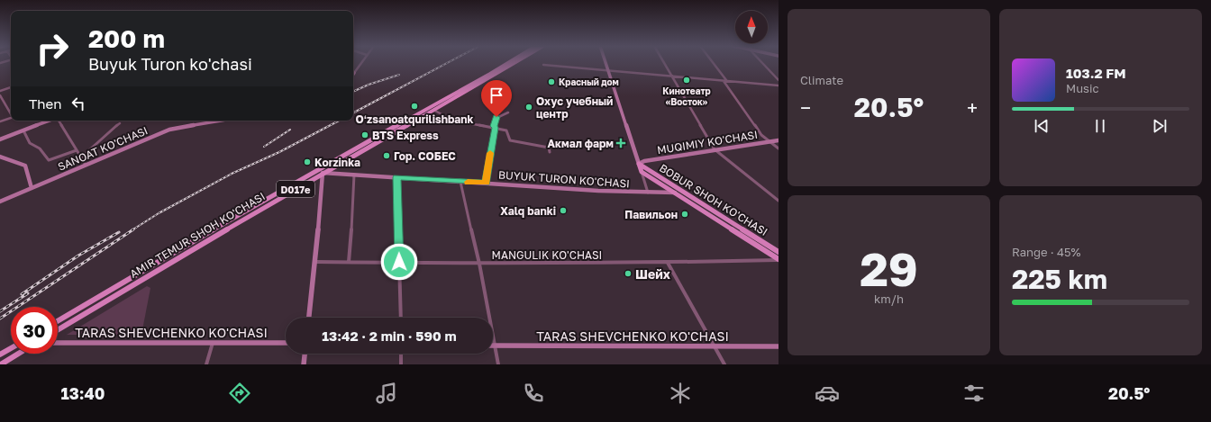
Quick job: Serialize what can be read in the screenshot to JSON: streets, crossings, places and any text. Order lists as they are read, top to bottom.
{
  "streets": {
    "main road": ["D017e", "BOBUR SHOH KO'CHASI", "AMIR TEMUR SHOH KO'CHASI"],
    "street": [
      "MUQIMIY KO'CHASI",
      "SANOAT KO'CHASI",
      "BUYUK TURON KO'CHASI",
      "MANGULIK KO'CHASI",
      "TARAS SHEVCHENKO KO'CHASI"
    ]
  },
  "crossings": [
    ["MUQIMIY KO'CHASI", "BOBUR SHOH KO'CHASI"],
    ["BUYUK TURON KO'CHASI", "BOBUR SHOH KO'CHASI"],
    ["BUYUK TURON KO'CHASI", "AMIR TEMUR SHOH KO'CHASI"],
    ["BOBUR SHOH KO'CHASI", "MANGULIK KO'CHASI"]
  ],
  "places": {
    "other": [
      "Кинотеатр «Восток»",
      "Красный дом",
      "Oʻzsanoatqurilishbank",
      "Охус учебный центр",
      "BTS Express",
      "Гор. СОБЕС",
      "Korzinka",
      "Xalq banki",
      "Павильон",
      "Шейх"
    ],
    "health": ["Акмал фарм"]
  },
  "north": "top",
  "page": {
    "tile": [
      "Climate",
      ["29", "km/h"],
      ["Range · 45%", "225 km"]
    ],
    "turn": ["200 m", "Buyuk Turon ko'chasi"],
    "song": ["103.2 FM", "Music"],
    "then": "Then",
    "heat": ["−", "20.5°", "+"],
    "limit": "30",
    "trip": "13:42 · 2 min · 590 m",
    "tabs": ["13:40", "20.5°"]
  }
}
